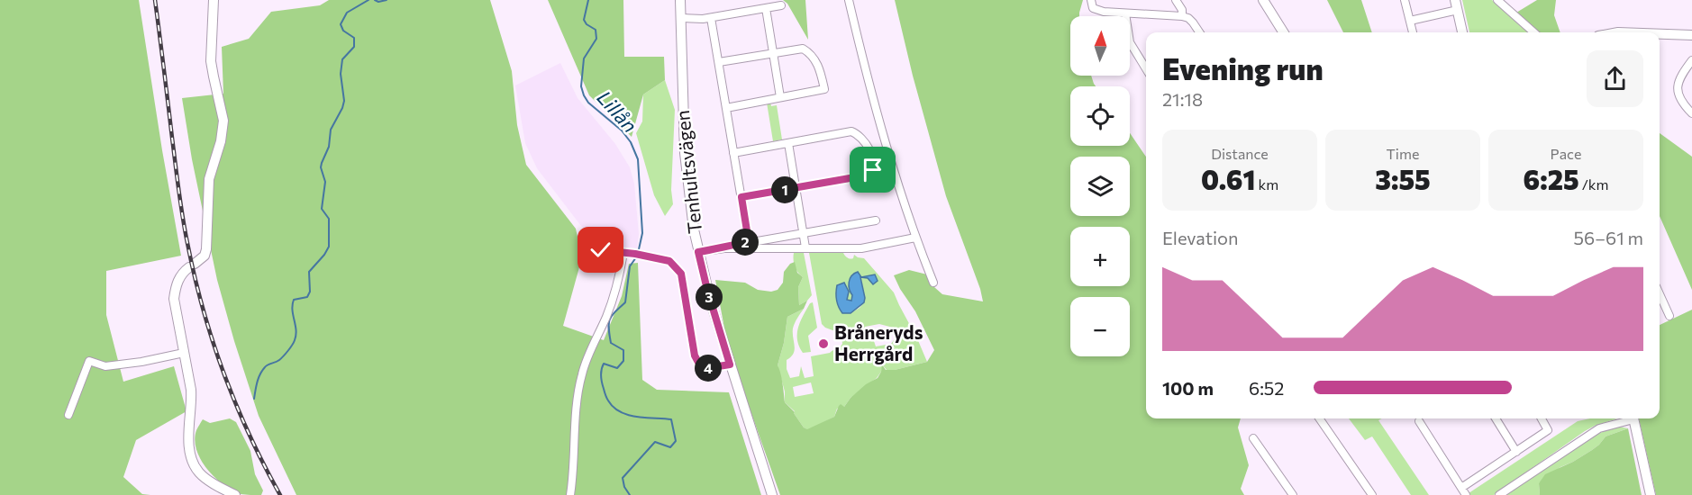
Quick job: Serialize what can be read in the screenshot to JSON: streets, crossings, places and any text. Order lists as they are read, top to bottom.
{
  "streets": {
    "street": ["Tenhultsvägen"]
  },
  "water": ["Lillån"],
  "places": ["Bråneryds Herrgård"],
  "north": "top",
  "page": {
    "map_buttons": ["+", "−"],
    "heading": ["Evening run", "21:18"],
    "stats": [
      ["Distance", "0.61 km"],
      ["Time", "3:55"],
      ["Pace", "6:25 /km"]
    ],
    "pins": [
      "1",
      "2",
      "3",
      "4"
    ],
    "chart": ["Elevation", "56–61 m"],
    "list": [
      {
        "name": "100 m",
        "note": "6:52"
      }
    ]
  }
}
